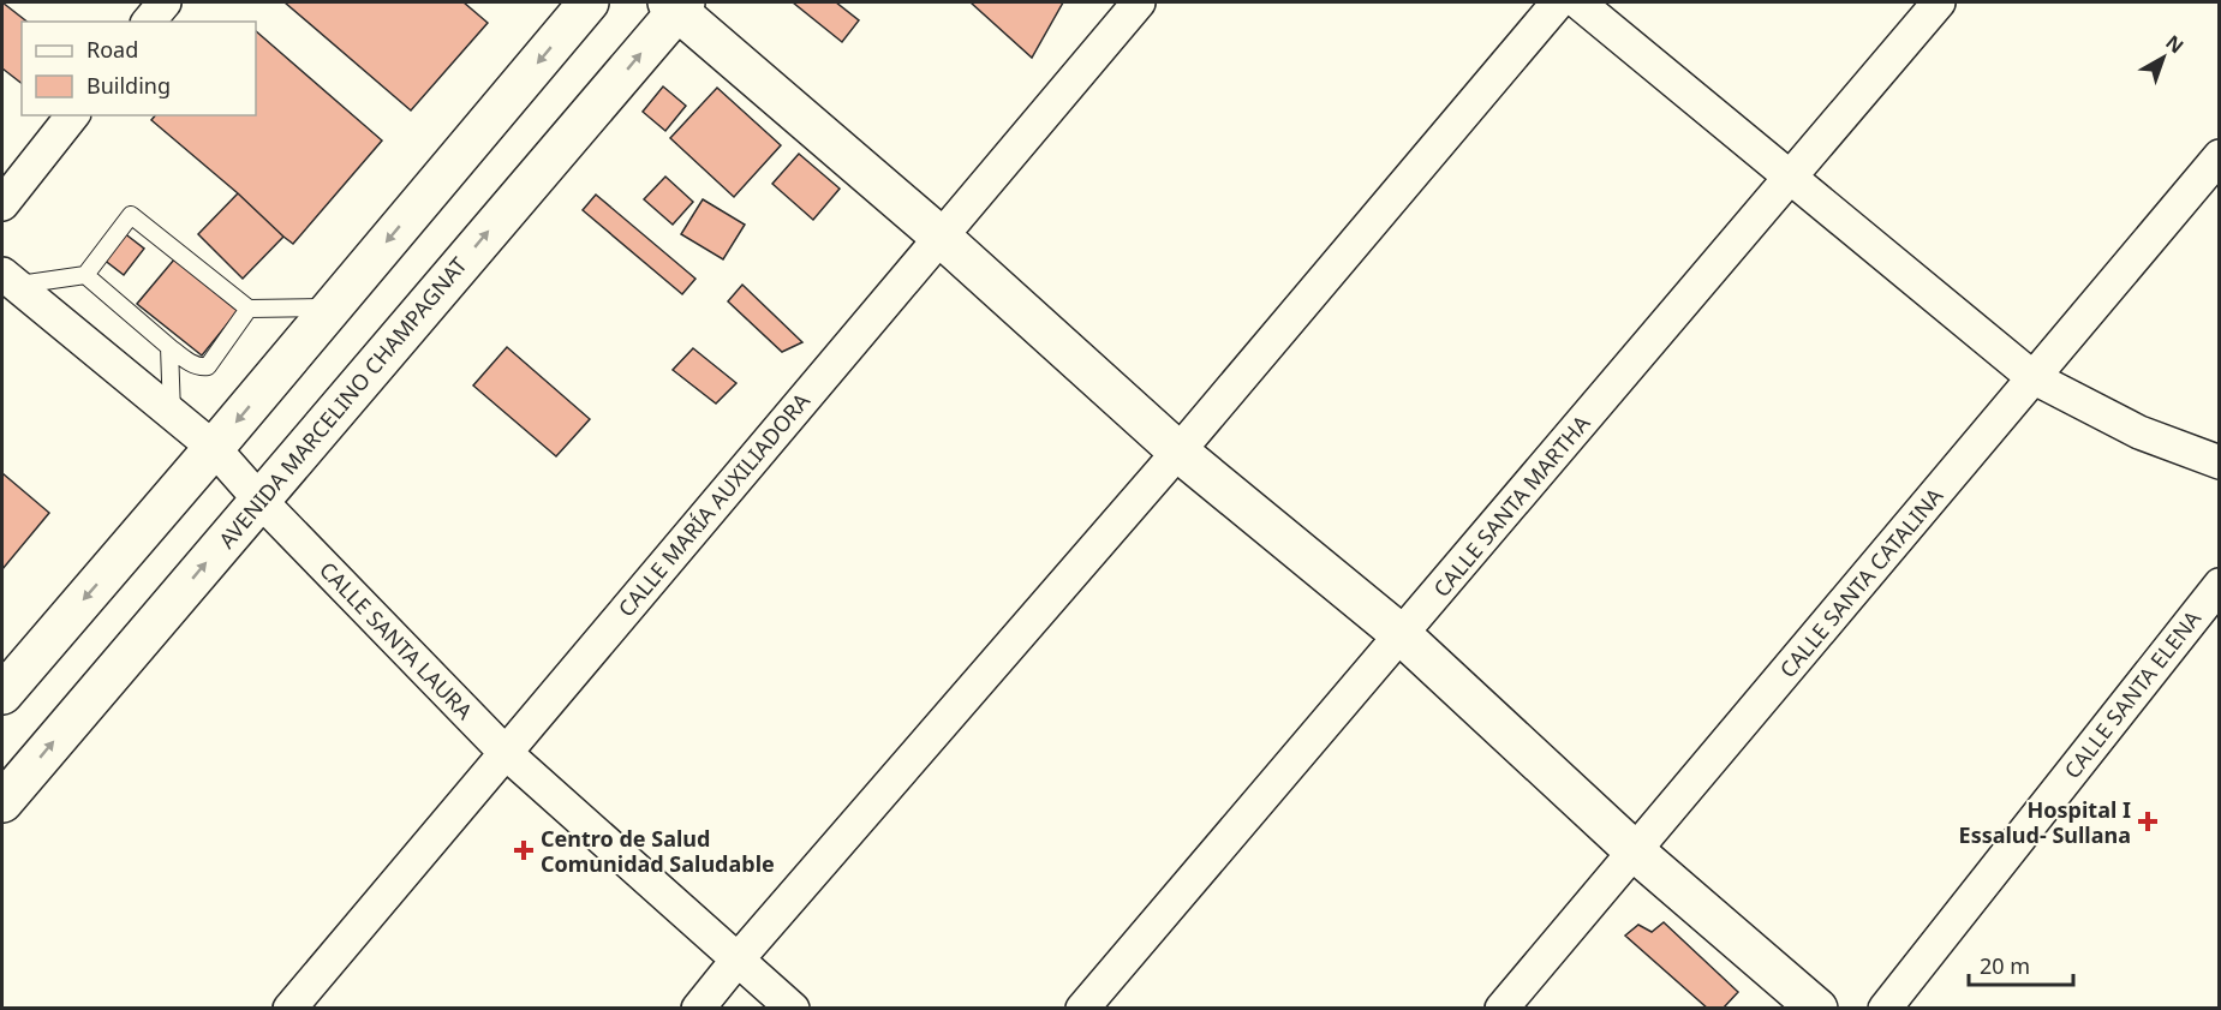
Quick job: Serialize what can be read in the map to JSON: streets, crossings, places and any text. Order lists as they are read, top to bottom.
{
  "streets": {
    "main road": ["AVENIDA MARCELINO CHAMPAGNAT"],
    "street": [
      "CALLE MARÍA AUXILIADORA",
      "CALLE SANTA MARTHA",
      "CALLE SANTA CATALINA",
      "CALLE SANTA LAURA",
      "CALLE SANTA ELENA"
    ]
  },
  "crossings": [
    ["AVENIDA MARCELINO CHAMPAGNAT", "CALLE SANTA LAURA"],
    ["CALLE MARÍA AUXILIADORA", "CALLE SANTA LAURA"]
  ],
  "places": {
    "health": ["Hospital I Essalud- Sullana", "Centro de Salud Comunidad Saludable"]
  },
  "legend": ["Road", "Building"],
  "scale_bar": "20 m",
  "north": "top right"
}
